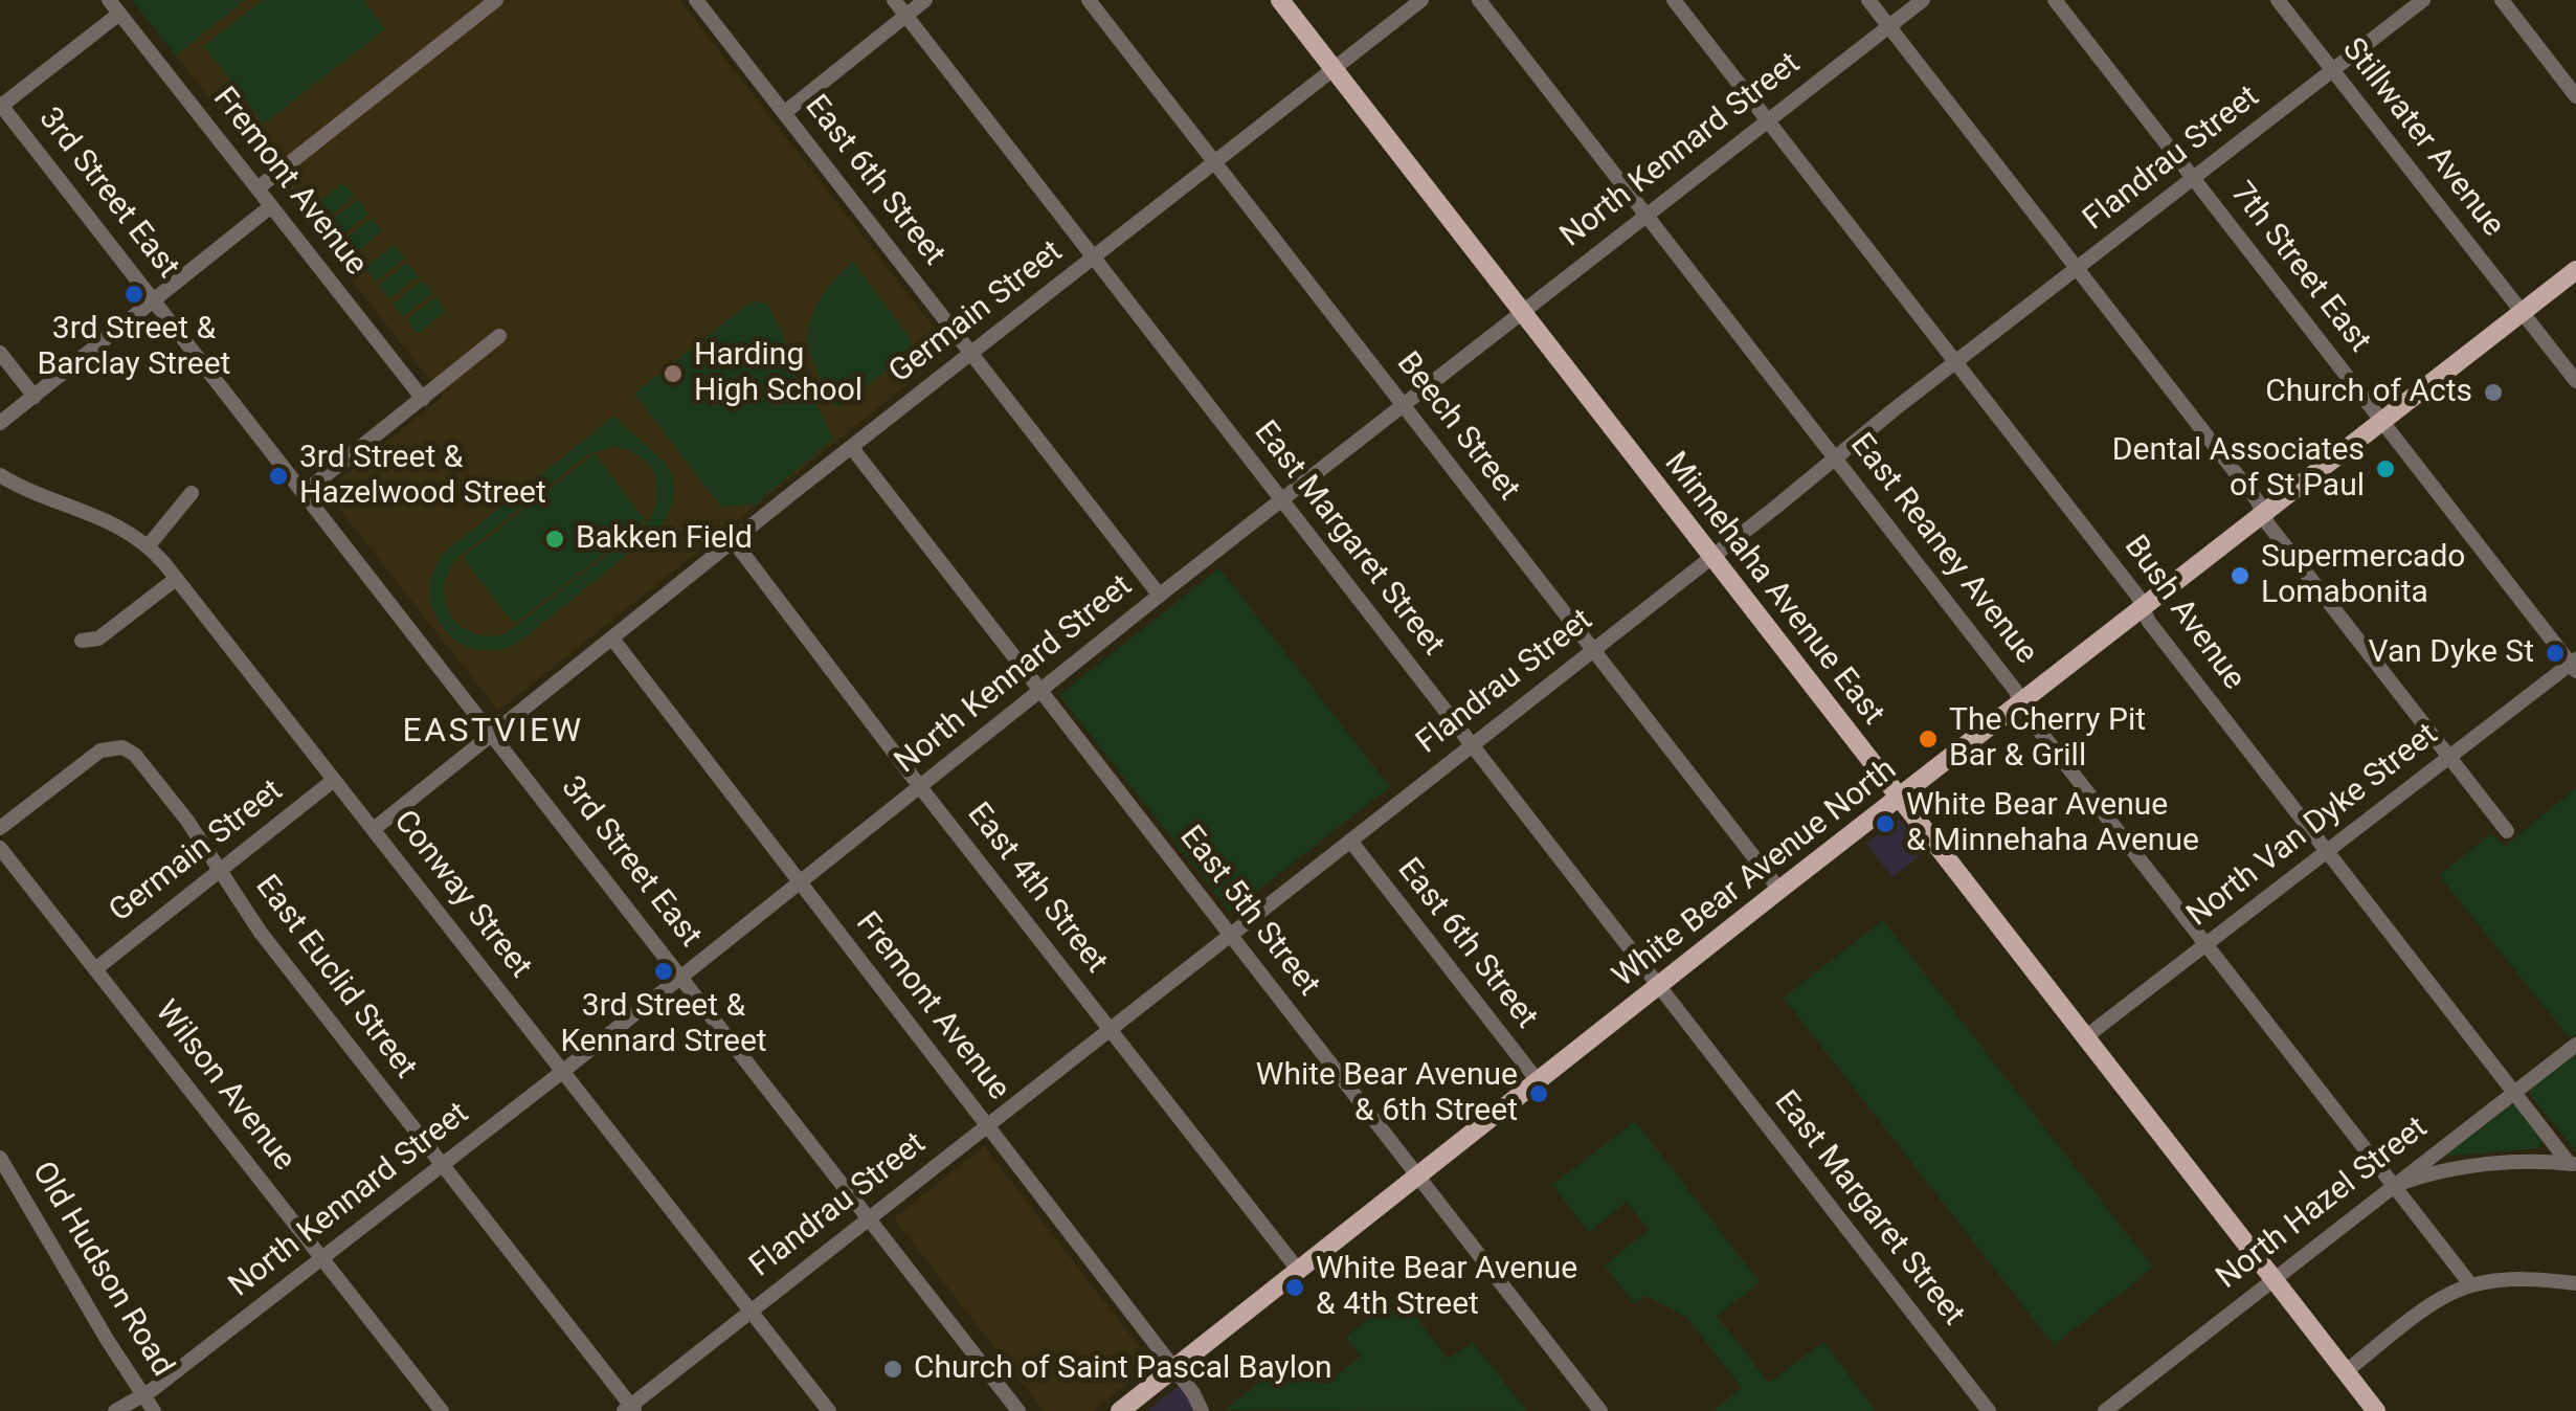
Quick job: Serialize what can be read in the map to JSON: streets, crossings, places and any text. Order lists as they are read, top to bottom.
{
  "streets": {
    "main road": ["Minnehaha Avenue East", "White Bear Avenue North"],
    "street": [
      "Stillwater Avenue",
      "North Kennard Street",
      "Flandrau Street",
      "East 6th Street",
      "Fremont Avenue",
      "3rd Street East",
      "7th Street East",
      "Germain Street",
      "Beech Street",
      "East Margaret Street",
      "East Reaney Avenue",
      "Bush Avenue",
      "North Van Dyke Street",
      "East 4th Street",
      "Conway Street",
      "East 5th Street",
      "East Euclid Street",
      "Wilson Avenue",
      "North Hazel Street",
      "Old Hudson Road"
    ]
  },
  "crossings": [
    ["Stillwater Avenue", "Flandrau Street"],
    ["Stillwater Avenue", "White Bear Avenue North"],
    ["North Kennard Street", "East 6th Street"],
    ["North Kennard Street", "Fremont Avenue"],
    ["North Kennard Street", "3rd Street East"],
    ["North Kennard Street", "Beech Street"],
    ["North Kennard Street", "East Margaret Street"],
    ["North Kennard Street", "East Reaney Avenue"],
    ["North Kennard Street", "Minnehaha Avenue East"],
    ["North Kennard Street", "Bush Avenue"],
    ["North Kennard Street", "East 4th Street"],
    ["North Kennard Street", "Conway Street"],
    ["North Kennard Street", "East 5th Street"],
    ["North Kennard Street", "East Euclid Street"],
    ["North Kennard Street", "Wilson Avenue"],
    ["North Kennard Street", "Old Hudson Road"],
    ["Flandrau Street", "East 6th Street"],
    ["Flandrau Street", "Fremont Avenue"],
    ["Flandrau Street", "3rd Street East"],
    ["Flandrau Street", "7th Street East"],
    ["Flandrau Street", "Beech Street"],
    ["Flandrau Street", "East Margaret Street"],
    ["Flandrau Street", "East Reaney Avenue"],
    ["Flandrau Street", "Minnehaha Avenue East"],
    ["Flandrau Street", "Bush Avenue"],
    ["Flandrau Street", "East 4th Street"],
    ["Flandrau Street", "Conway Street"],
    ["Flandrau Street", "East 5th Street"],
    ["Flandrau Street", "East Euclid Street"],
    ["East 6th Street", "Germain Street"],
    ["East 6th Street", "White Bear Avenue North"],
    ["Fremont Avenue", "Germain Street"],
    ["Fremont Avenue", "White Bear Avenue North"],
    ["3rd Street East", "Germain Street"],
    ["7th Street East", "North Van Dyke Street"],
    ["7th Street East", "White Bear Avenue North"],
    ["Germain Street", "Beech Street"],
    ["Germain Street", "East Margaret Street"],
    ["Germain Street", "Minnehaha Avenue East"],
    ["Germain Street", "East 4th Street"],
    ["Germain Street", "Conway Street"],
    ["Germain Street", "East 5th Street"],
    ["Germain Street", "East Euclid Street"],
    ["Germain Street", "Wilson Avenue"],
    ["Beech Street", "White Bear Avenue North"],
    ["East Margaret Street", "White Bear Avenue North"],
    ["East Reaney Avenue", "North Van Dyke Street"],
    ["East Reaney Avenue", "White Bear Avenue North"],
    ["East Reaney Avenue", "North Hazel Street"],
    ["Minnehaha Avenue East", "North Van Dyke Street"],
    ["Minnehaha Avenue East", "White Bear Avenue North"],
    ["Minnehaha Avenue East", "North Hazel Street"],
    ["Bush Avenue", "North Van Dyke Street"],
    ["Bush Avenue", "White Bear Avenue North"],
    ["Bush Avenue", "North Hazel Street"],
    ["White Bear Avenue North", "East 4th Street"],
    ["White Bear Avenue North", "East 5th Street"]
  ],
  "districts": ["EASTVIEW"],
  "places": [
    "3rd Street & Barclay Street",
    "Harding High School",
    "Church of Acts",
    "Dental Associates of St Paul",
    "3rd Street & Hazelwood Street",
    "Bakken Field",
    "Supermercado Lomabonita",
    "Van Dyke St",
    "The Cherry Pit Bar & Grill",
    "White Bear Avenue & Minnehaha Avenue",
    "3rd Street & Kennard Street",
    "White Bear Avenue & 6th Street",
    "White Bear Avenue & 4th Street",
    "Church of Saint Pascal Baylon"
  ]
}
